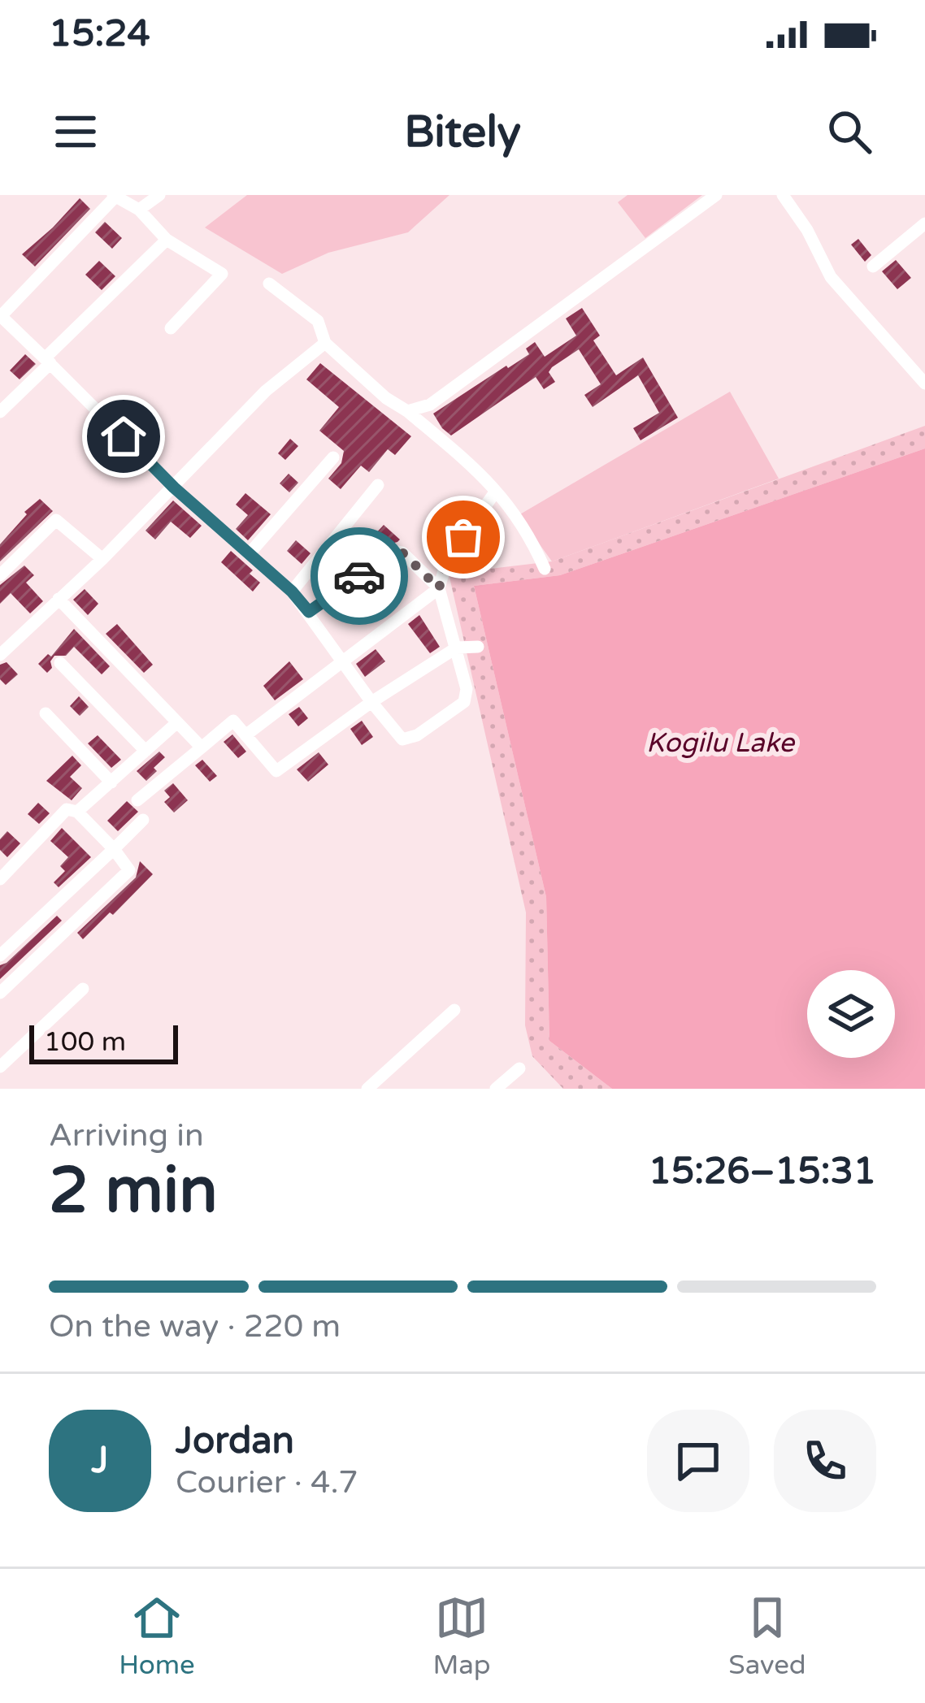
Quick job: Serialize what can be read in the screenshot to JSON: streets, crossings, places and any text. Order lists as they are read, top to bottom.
{
  "water": ["Kogilu Lake"],
  "scale_bar": "100 m",
  "page": {
    "status": "15:24",
    "header": "Bitely",
    "scale": "100 m",
    "heading": ["2 min", "Arriving in", "15:26–15:31"],
    "panel": ["Jordan", "Courier · 4.7"],
    "bar": "On the way · 220 m",
    "round": "J",
    "tabs": ["Home", "Map", "Saved"]
  }
}
